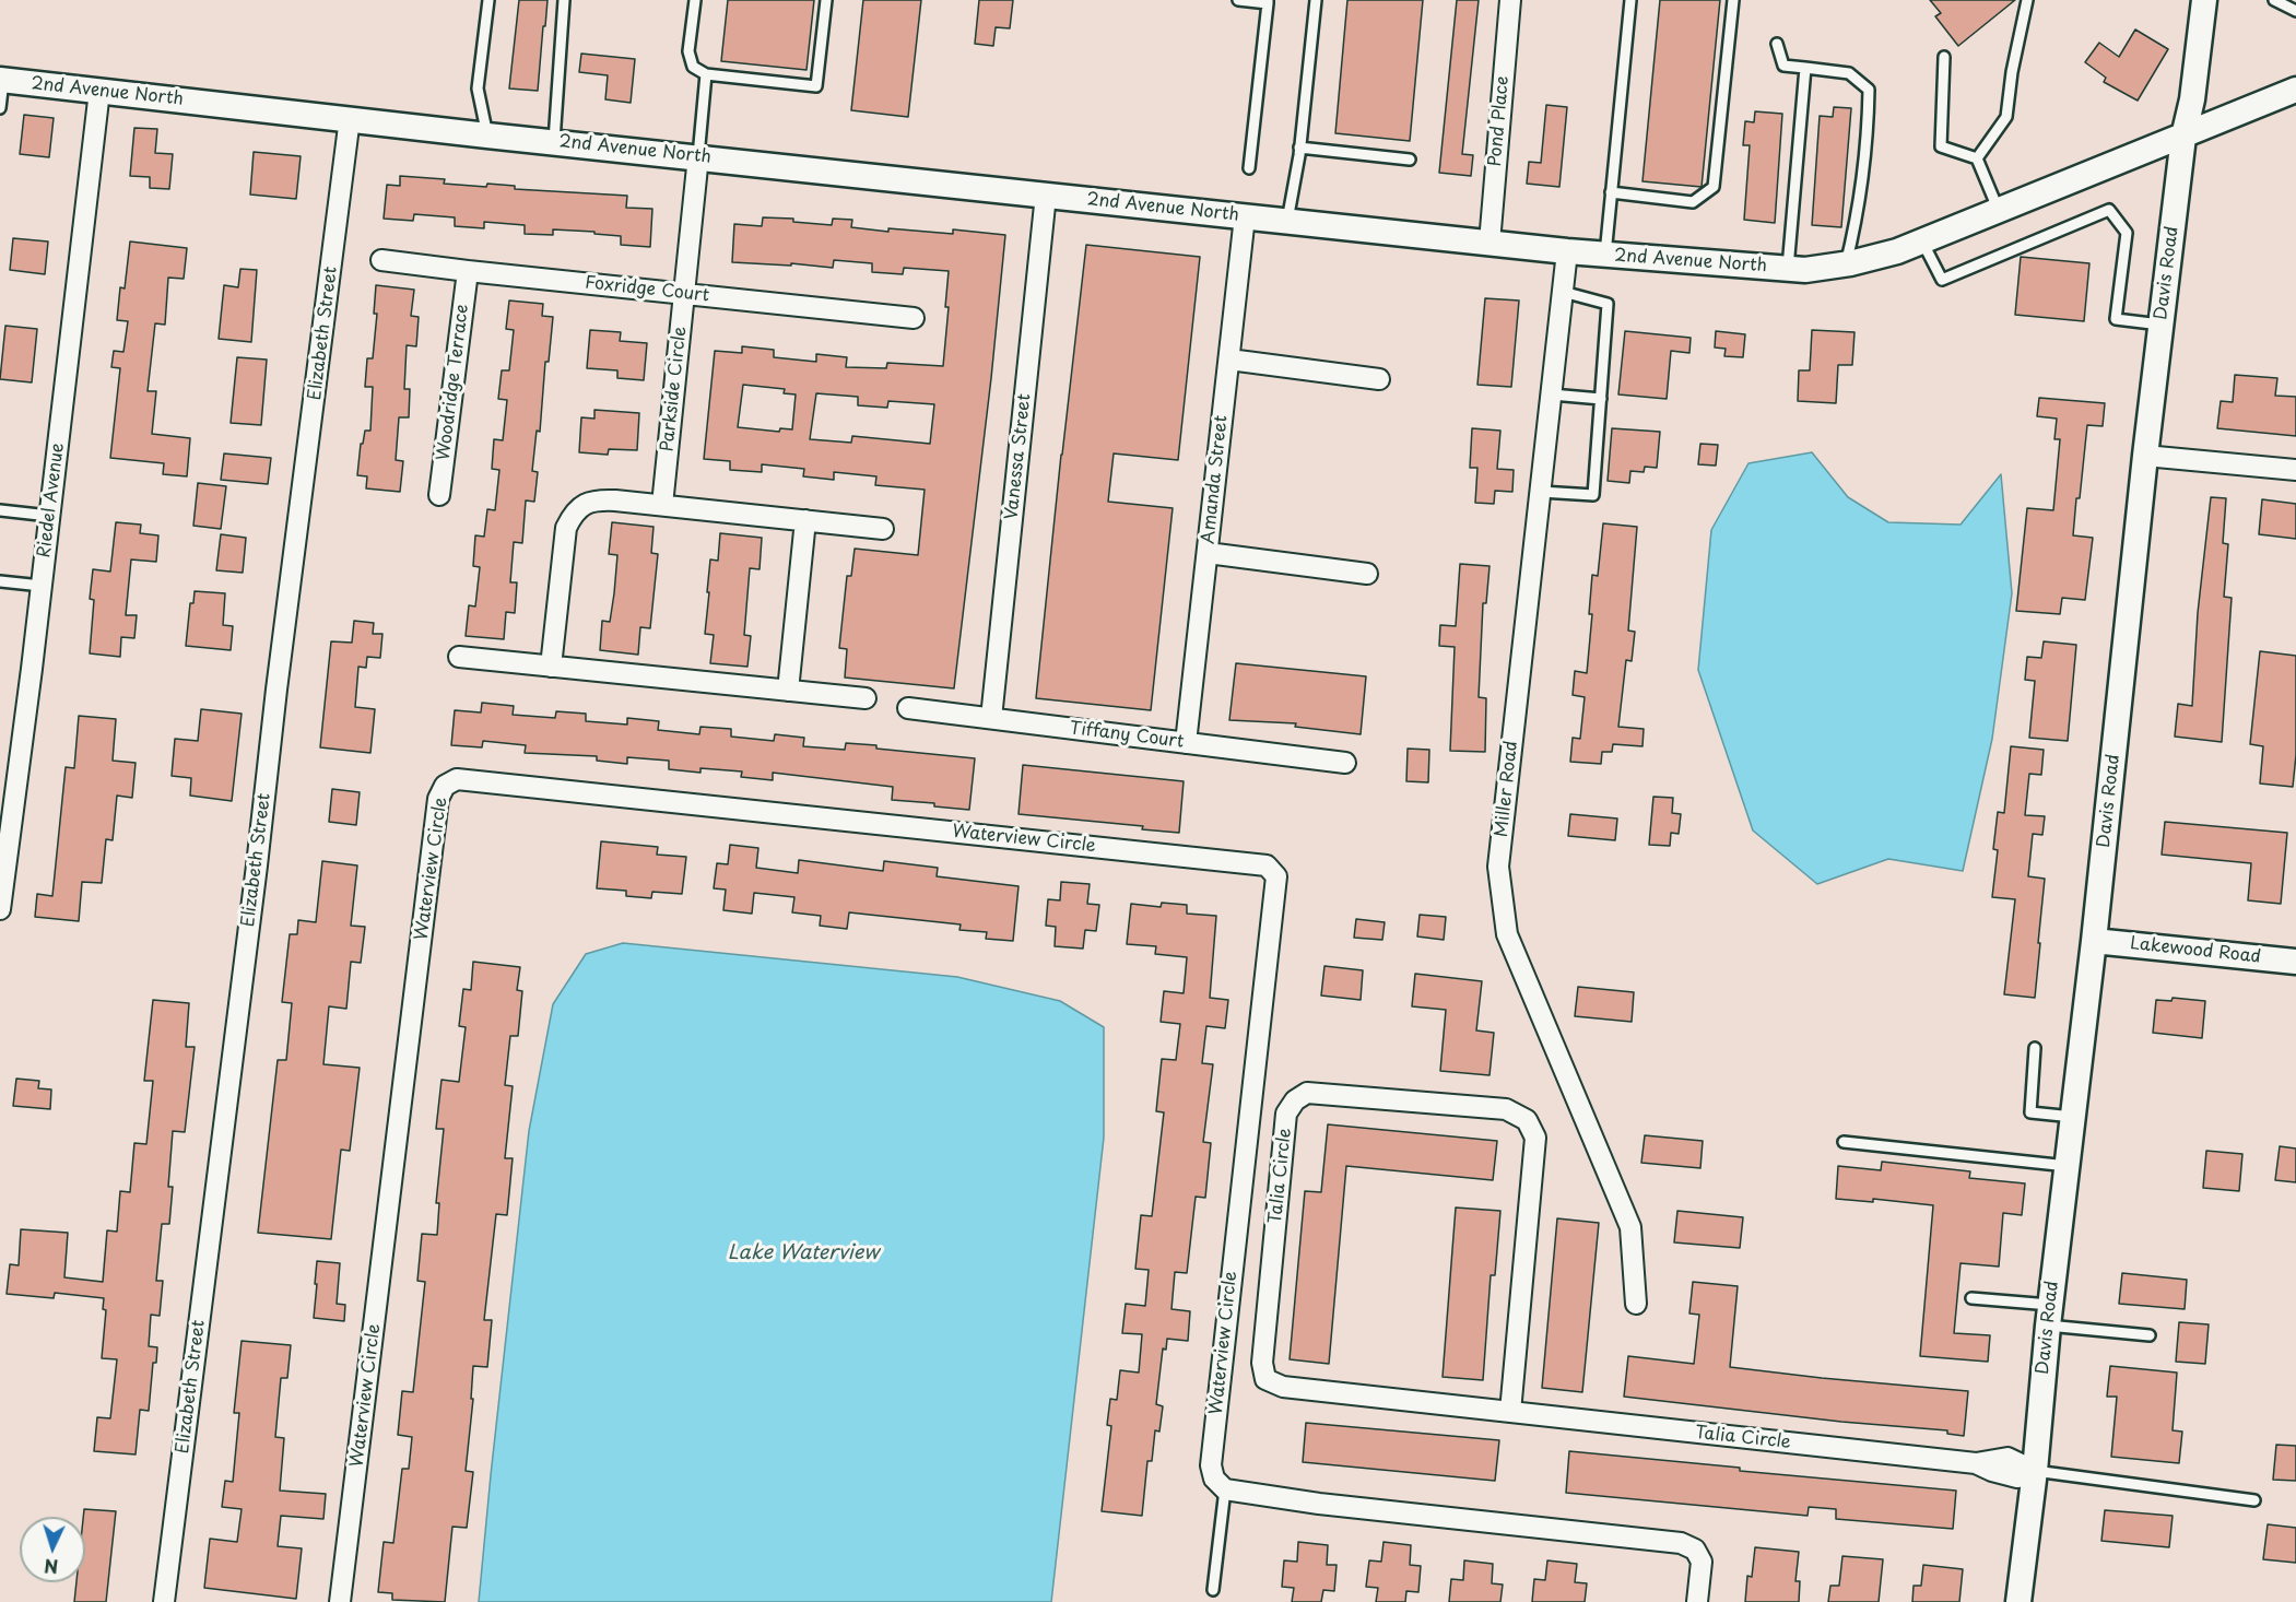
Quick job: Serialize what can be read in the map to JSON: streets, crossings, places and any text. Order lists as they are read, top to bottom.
{
  "streets": {
    "street": [
      "2nd Avenue North",
      "Pond Place",
      "Davis Road",
      "Foxridge Court",
      "Elizabeth Street",
      "Woodridge Terrace",
      "Parkside Circle",
      "Vanessa Street",
      "Amanda Street",
      "Riedel Avenue",
      "Tiffany Court",
      "Miller Road",
      "Waterview Circle",
      "Lakewood Road",
      "Talia Circle"
    ]
  },
  "crossings": [
    ["2nd Avenue North", "Pond Place"],
    ["2nd Avenue North", "Davis Road"],
    ["2nd Avenue North", "Elizabeth Street"],
    ["2nd Avenue North", "Parkside Circle"],
    ["2nd Avenue North", "Vanessa Street"],
    ["2nd Avenue North", "Amanda Street"],
    ["2nd Avenue North", "Riedel Avenue"],
    ["2nd Avenue North", "Miller Road"],
    ["Davis Road", "Lakewood Road"],
    ["Davis Road", "Talia Circle"],
    ["Foxridge Court", "Woodridge Terrace"],
    ["Foxridge Court", "Parkside Circle"],
    ["Vanessa Street", "Tiffany Court"],
    ["Amanda Street", "Tiffany Court"]
  ],
  "water": ["Lake Waterview"],
  "north": "bottom"
}
